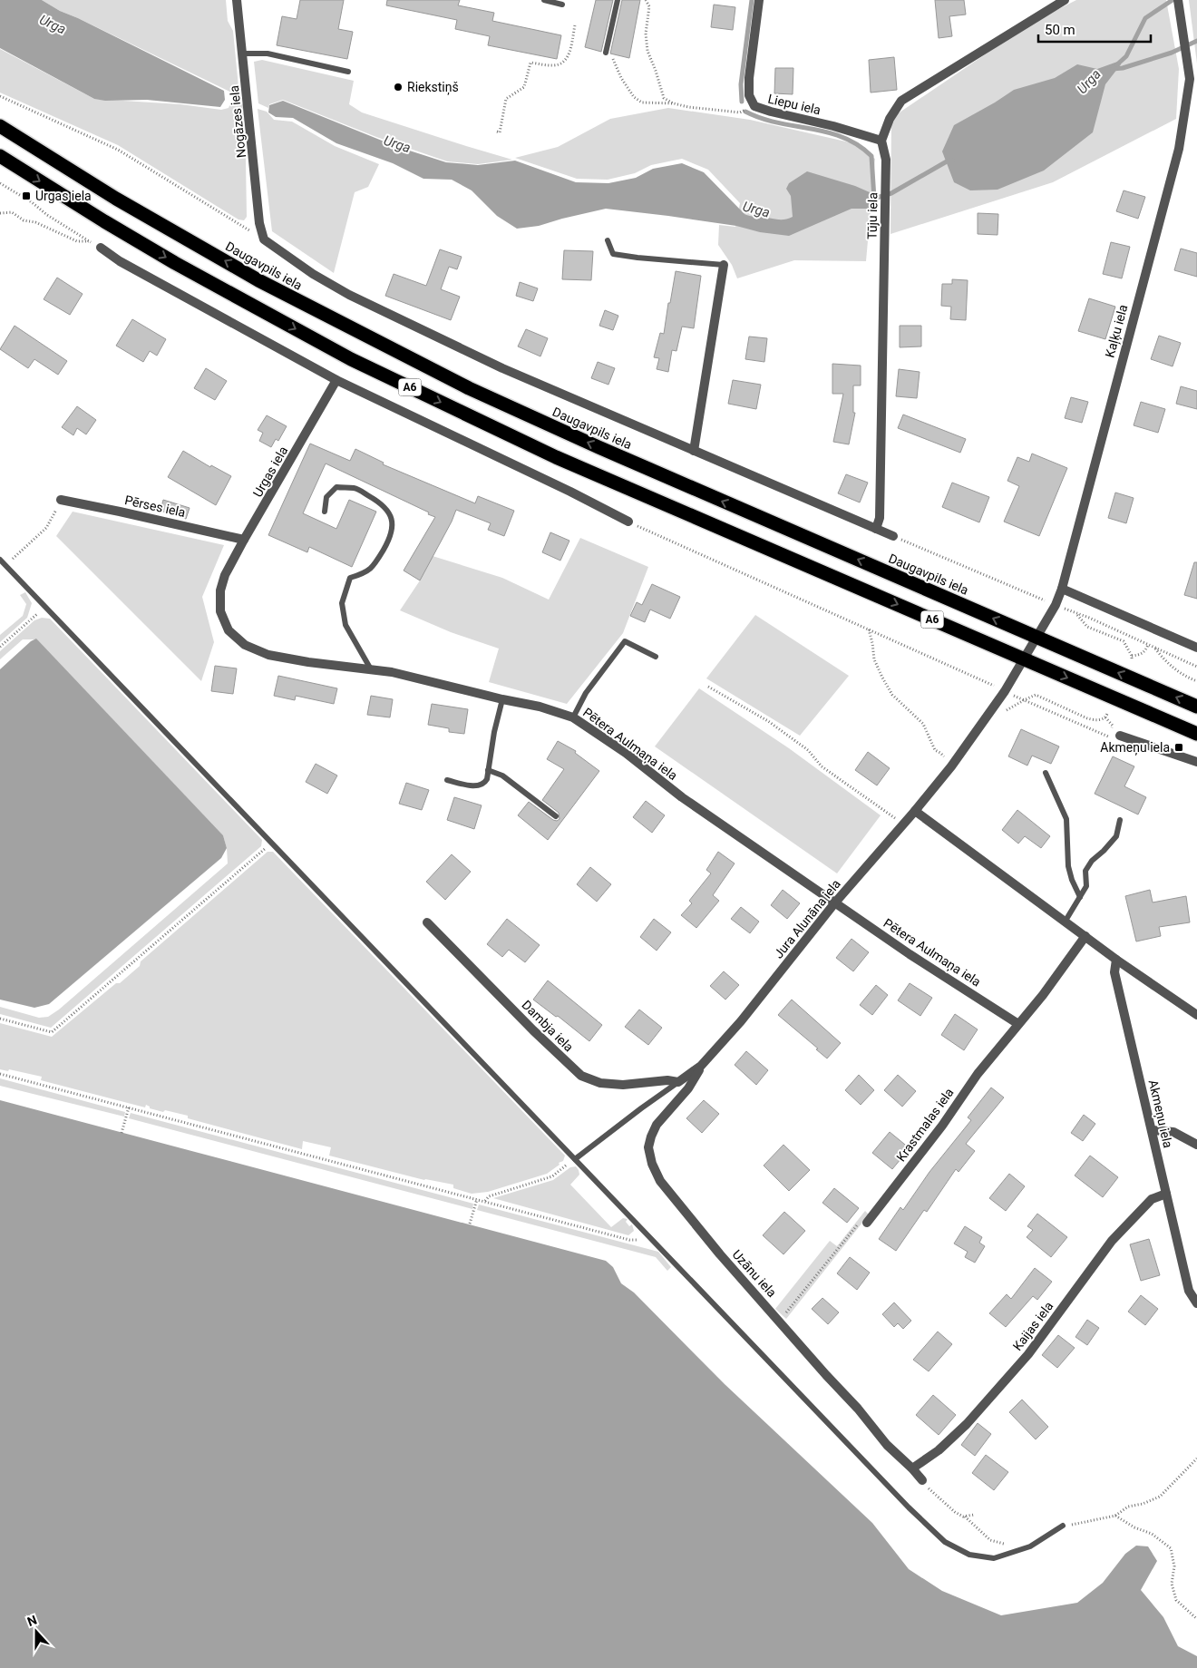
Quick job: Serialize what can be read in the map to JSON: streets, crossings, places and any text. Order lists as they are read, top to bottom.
{
  "streets": {
    "highway": ["Daugavpils iela", "A6"],
    "street": [
      "Liepu iela",
      "Nogāzes iela",
      "Tūju iela",
      "Kaļķu iela",
      "Urgas iela",
      "Pērses iela",
      "Pētera Aulmaņa iela",
      "Jura Alunāna iela",
      "Dambja iela",
      "Akmeņu iela",
      "Krastmalas iela",
      "Uzānu iela",
      "Kaijas iela"
    ]
  },
  "crossings": [
    ["Liepu iela", "Tūju iela"],
    ["Daugavpils iela", "Kaļķu iela"],
    ["Kaļķu iela", "A6"],
    ["Kaļķu iela", "Jura Alunāna iela"],
    ["A6", "Jura Alunāna iela"],
    ["Urgas iela", "Pērses iela"],
    ["Urgas iela", "Pētera Aulmaņa iela"],
    ["Pētera Aulmaņa iela", "Jura Alunāna iela"],
    ["Pētera Aulmaņa iela", "Krastmalas iela"],
    ["Jura Alunāna iela", "Dambja iela"],
    ["Jura Alunāna iela", "Uzānu iela"],
    ["Akmeņu iela", "Kaijas iela"],
    ["Uzānu iela", "Kaijas iela"]
  ],
  "water": ["Urga"],
  "places": {
    "other": ["Riekstiņš"],
    "transit": ["Urgas iela", "Akmeņu iela"]
  },
  "scale_bar": "50 m",
  "north": "top"
}
